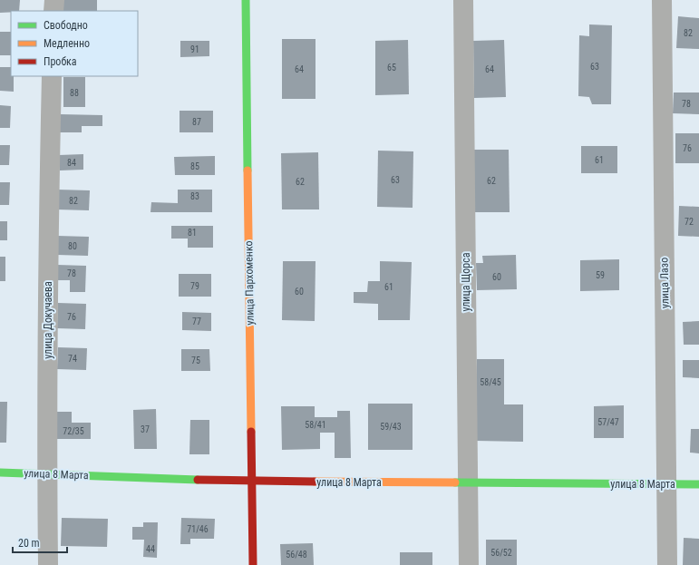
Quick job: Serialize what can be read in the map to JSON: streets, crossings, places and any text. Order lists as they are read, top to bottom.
{
  "streets": {
    "street": [
      "улица Щорса",
      "улица Пархоменко",
      "улица Лазо",
      "улица Докучаева",
      "улица 8 Марта"
    ]
  },
  "crossings": [
    ["улица Щорса", "улица 8 Марта"],
    ["улица Пархоменко", "улица 8 Марта"],
    ["улица Лазо", "улица 8 Марта"],
    ["улица Докучаева", "улица 8 Марта"]
  ],
  "house_numbers": [
    "82",
    "91",
    "63",
    "65",
    "64",
    "64",
    "88",
    "78",
    "87",
    "76",
    "61",
    "84",
    "85",
    "63",
    "62",
    "62",
    "83",
    "82",
    "72",
    "81",
    "80",
    "78",
    "59",
    "60",
    "79",
    "61",
    "60",
    "76",
    "77",
    "74",
    "75",
    "58/45",
    "57/47",
    "58/41",
    "59/43",
    "37",
    "72/35",
    "71/46",
    "44",
    "56/52",
    "56/48"
  ],
  "legend": ["Свободно", "Медленно", "Пробка"],
  "scale_bar": "20 m"
}
